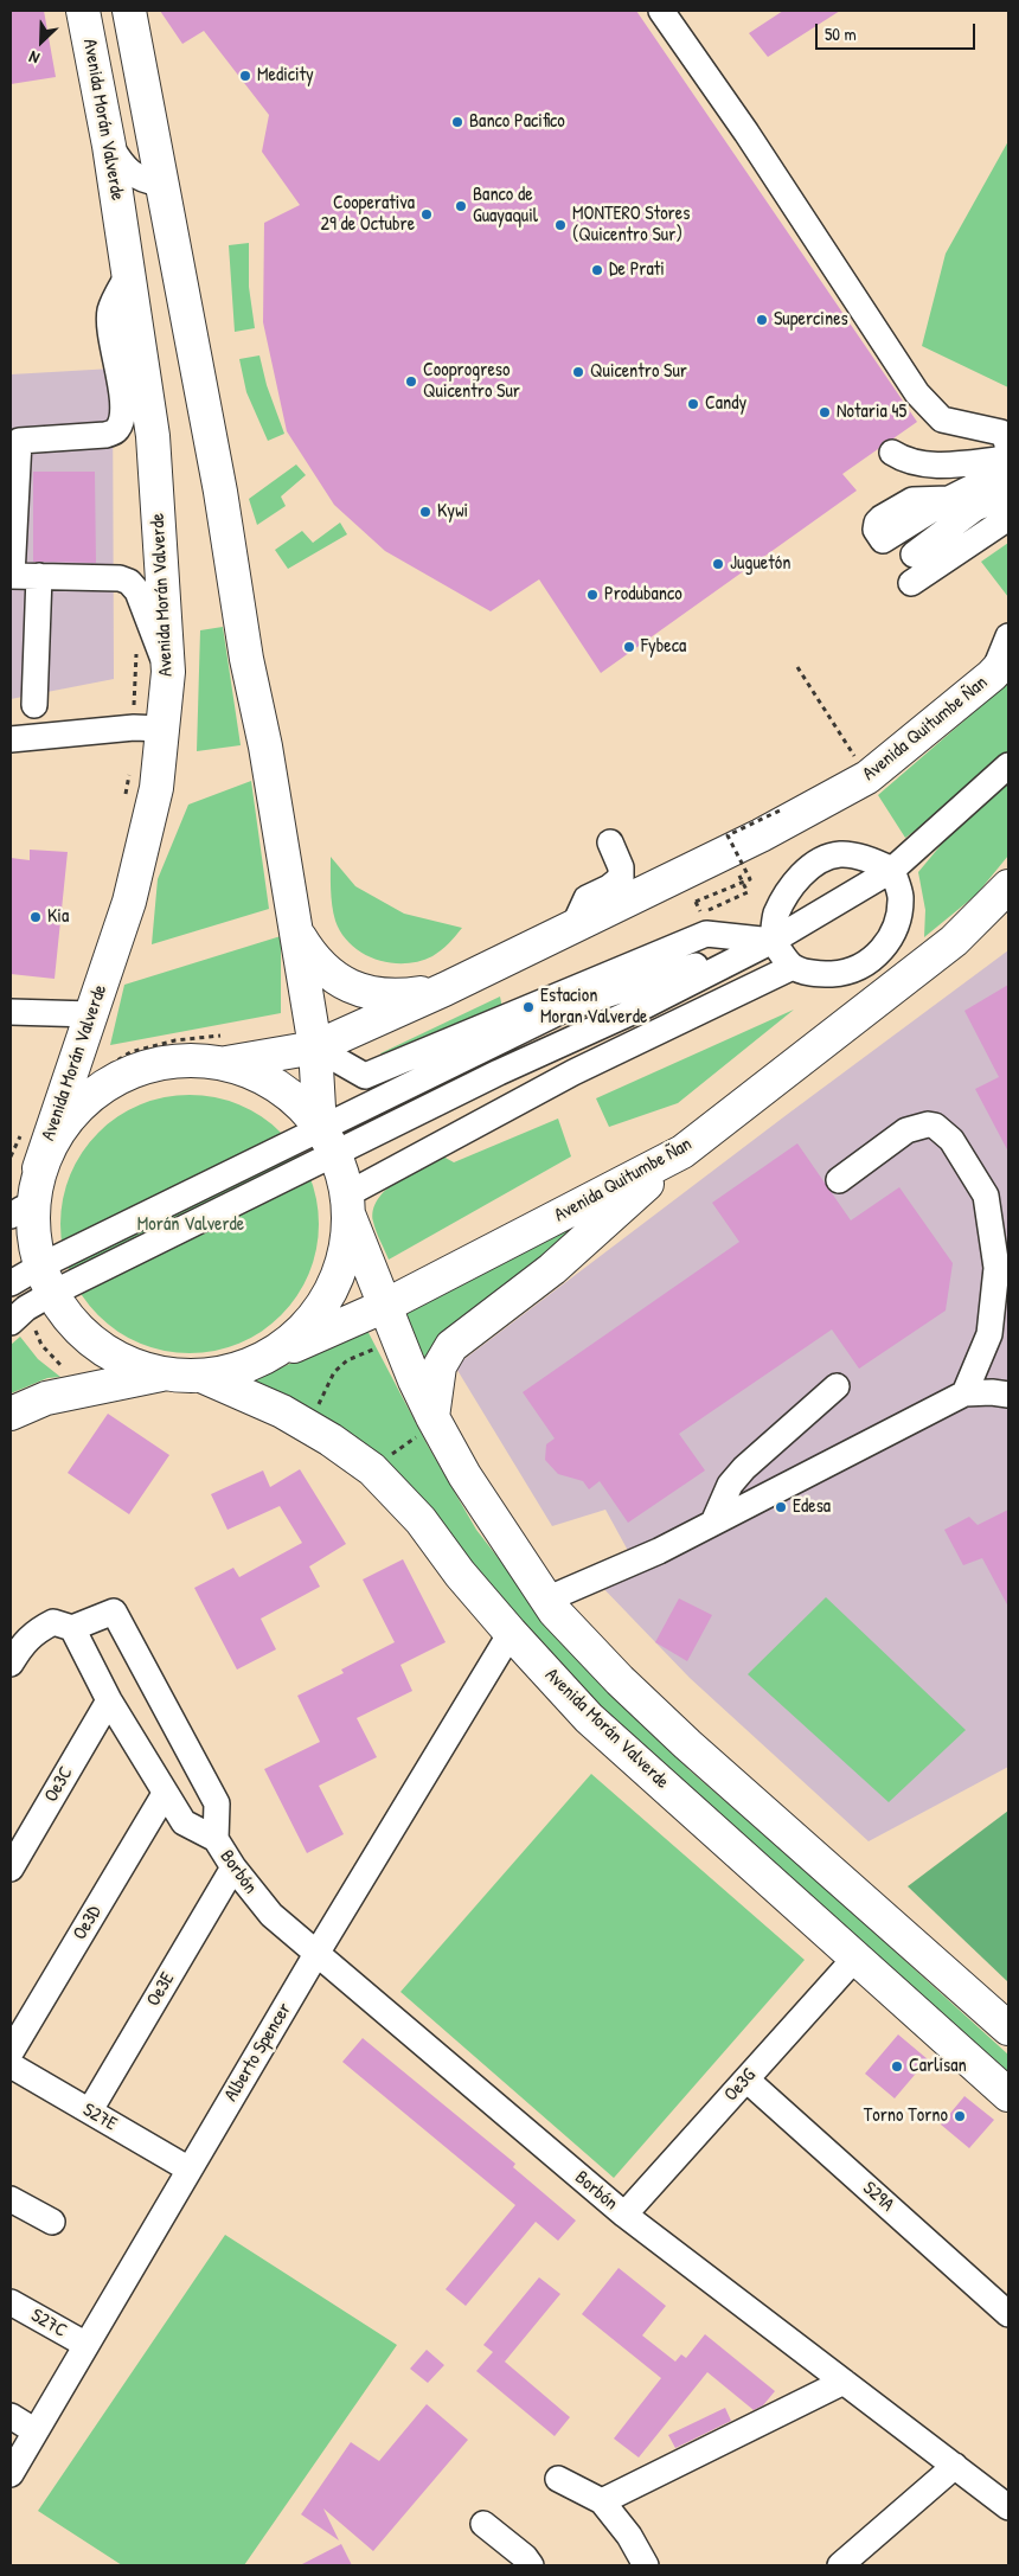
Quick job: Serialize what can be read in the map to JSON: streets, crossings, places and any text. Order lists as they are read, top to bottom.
{
  "streets": {
    "main road": ["Avenida Morán Valverde", "Avenida Quitumbe Ñan"],
    "street": [
      "Oe3C",
      "Borbón",
      "Oe3D",
      "Oe3E",
      "Alberto Spencer",
      "Oe3G",
      "S27E",
      "S29A",
      "S27C"
    ]
  },
  "crossings": [
    ["Avenida Morán Valverde", "Alberto Spencer"],
    ["Avenida Morán Valverde", "Oe3G"],
    ["Oe3C", "Borbón"],
    ["Borbón", "Oe3D"],
    ["Borbón", "Oe3E"],
    ["Borbón", "Alberto Spencer"],
    ["Borbón", "Oe3G"],
    ["Oe3E", "S27E"],
    ["Alberto Spencer", "S27E"],
    ["Alberto Spencer", "S27C"],
    ["Oe3G", "S29A"]
  ],
  "parks": ["Morán Valverde"],
  "places": [
    "Medicity",
    "Banco Pacifico",
    "Banco de Guayaquil",
    "Cooperativa 29 de Octubre",
    "MONTERO Stores (Quicentro Sur)",
    "De Prati",
    "Supercines",
    "Quicentro Sur",
    "Cooprogreso Quicentro Sur",
    "Candy",
    "Notaria 45",
    "Kywi",
    "Juguetón",
    "Produbanco",
    "Fybeca",
    "Kia",
    "Estacion Moran Valverde",
    "Edesa",
    "Carlisan",
    "Torno Torno"
  ],
  "scale_bar": "50 m",
  "north": "bottom left"
}
